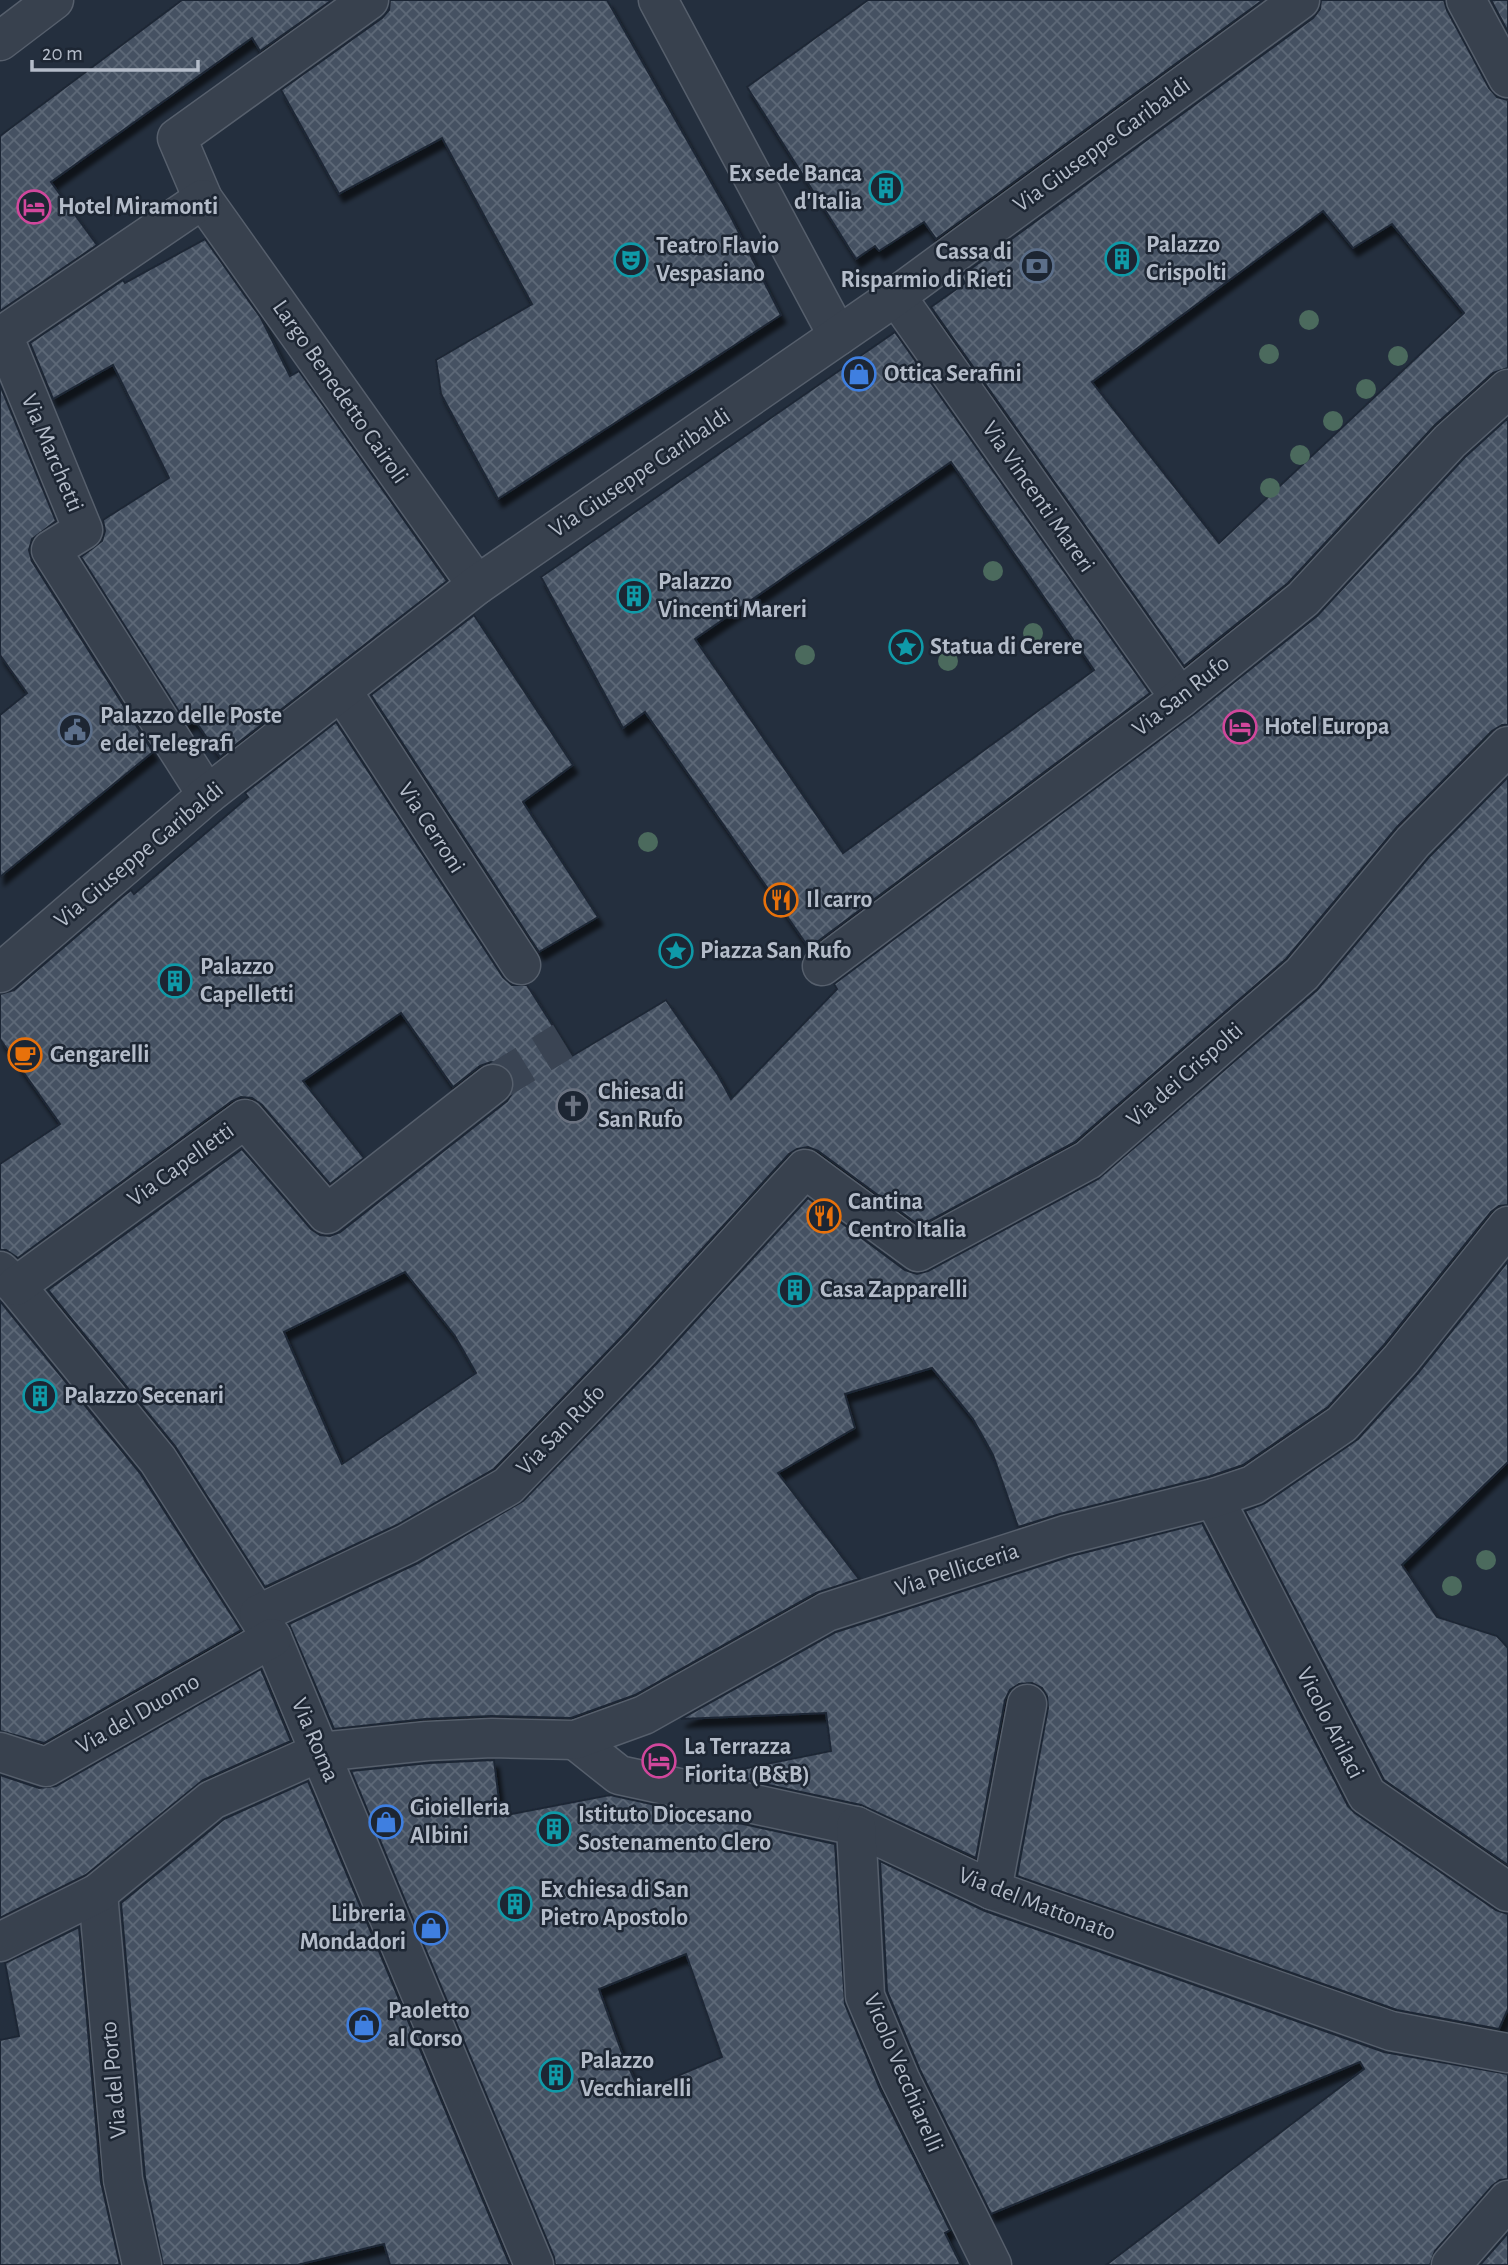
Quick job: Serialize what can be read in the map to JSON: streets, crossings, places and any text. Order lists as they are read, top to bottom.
{
  "streets": {
    "street": [
      "Via Giuseppe Garibaldi",
      "Largo Benedetto Cairoli",
      "Via Marchetti",
      "Via Vincenti Mareri",
      "Via San Rufo",
      "Via Cerroni",
      "Via dei Crispolti",
      "Via Capelletti",
      "Via Pellicceria",
      "Via del Duomo",
      "Vicolo Arilaci",
      "Via Roma",
      "Via del Mattonato",
      "Vicolo Vecchiarelli",
      "Via del Porto"
    ]
  },
  "crossings": [
    ["Via Giuseppe Garibaldi", "Largo Benedetto Cairoli"],
    ["Via Giuseppe Garibaldi", "Via Marchetti"],
    ["Via Giuseppe Garibaldi", "Via Vincenti Mareri"],
    ["Via Giuseppe Garibaldi", "Via Cerroni"],
    ["Largo Benedetto Cairoli", "Via Marchetti"],
    ["Via Vincenti Mareri", "Via San Rufo"],
    ["Via San Rufo", "Via dei Crispolti"],
    ["Via San Rufo", "Via del Duomo"],
    ["Via San Rufo", "Via Roma"],
    ["Via Capelletti", "Via Roma"],
    ["Via Pellicceria", "Vicolo Arilaci"],
    ["Via Pellicceria", "Via Roma"],
    ["Via Pellicceria", "Via del Mattonato"],
    ["Via Pellicceria", "Via del Porto"],
    ["Via del Duomo", "Via Roma"],
    ["Via del Mattonato", "Vicolo Vecchiarelli"]
  ],
  "places": {
    "building": [
      "Ex sede Banca d'Italia",
      "Palazzo Crispolti",
      "Palazzo Vincenti Mareri",
      "Palazzo Capelletti",
      "Casa Zapparelli",
      "Palazzo Secenari",
      "Istituto Diocesano Sostenamento Clero",
      "Ex chiesa di San Pietro Apostolo",
      "Palazzo Vecchiarelli"
    ],
    "hotel": ["Hotel Miramonti", "Hotel Europa", "La Terrazza Fiorita (B&B)"],
    "theatre": ["Teatro Flavio Vespasiano"],
    "bank": ["Cassa di Risparmio di Rieti"],
    "shop": [
      "Ottica Serafini",
      "Gioielleria Albini",
      "Libreria Mondadori",
      "Paoletto al Corso"
    ],
    "place": ["Statua di Cerere", "Piazza San Rufo"],
    "public building": ["Palazzo delle Poste e dei Telegrafi"],
    "restaurant": ["Il carro", "Cantina Centro Italia"],
    "cafe": ["Gengarelli"],
    "church": ["Chiesa di San Rufo"]
  },
  "scale_bar": "20 m"
}
